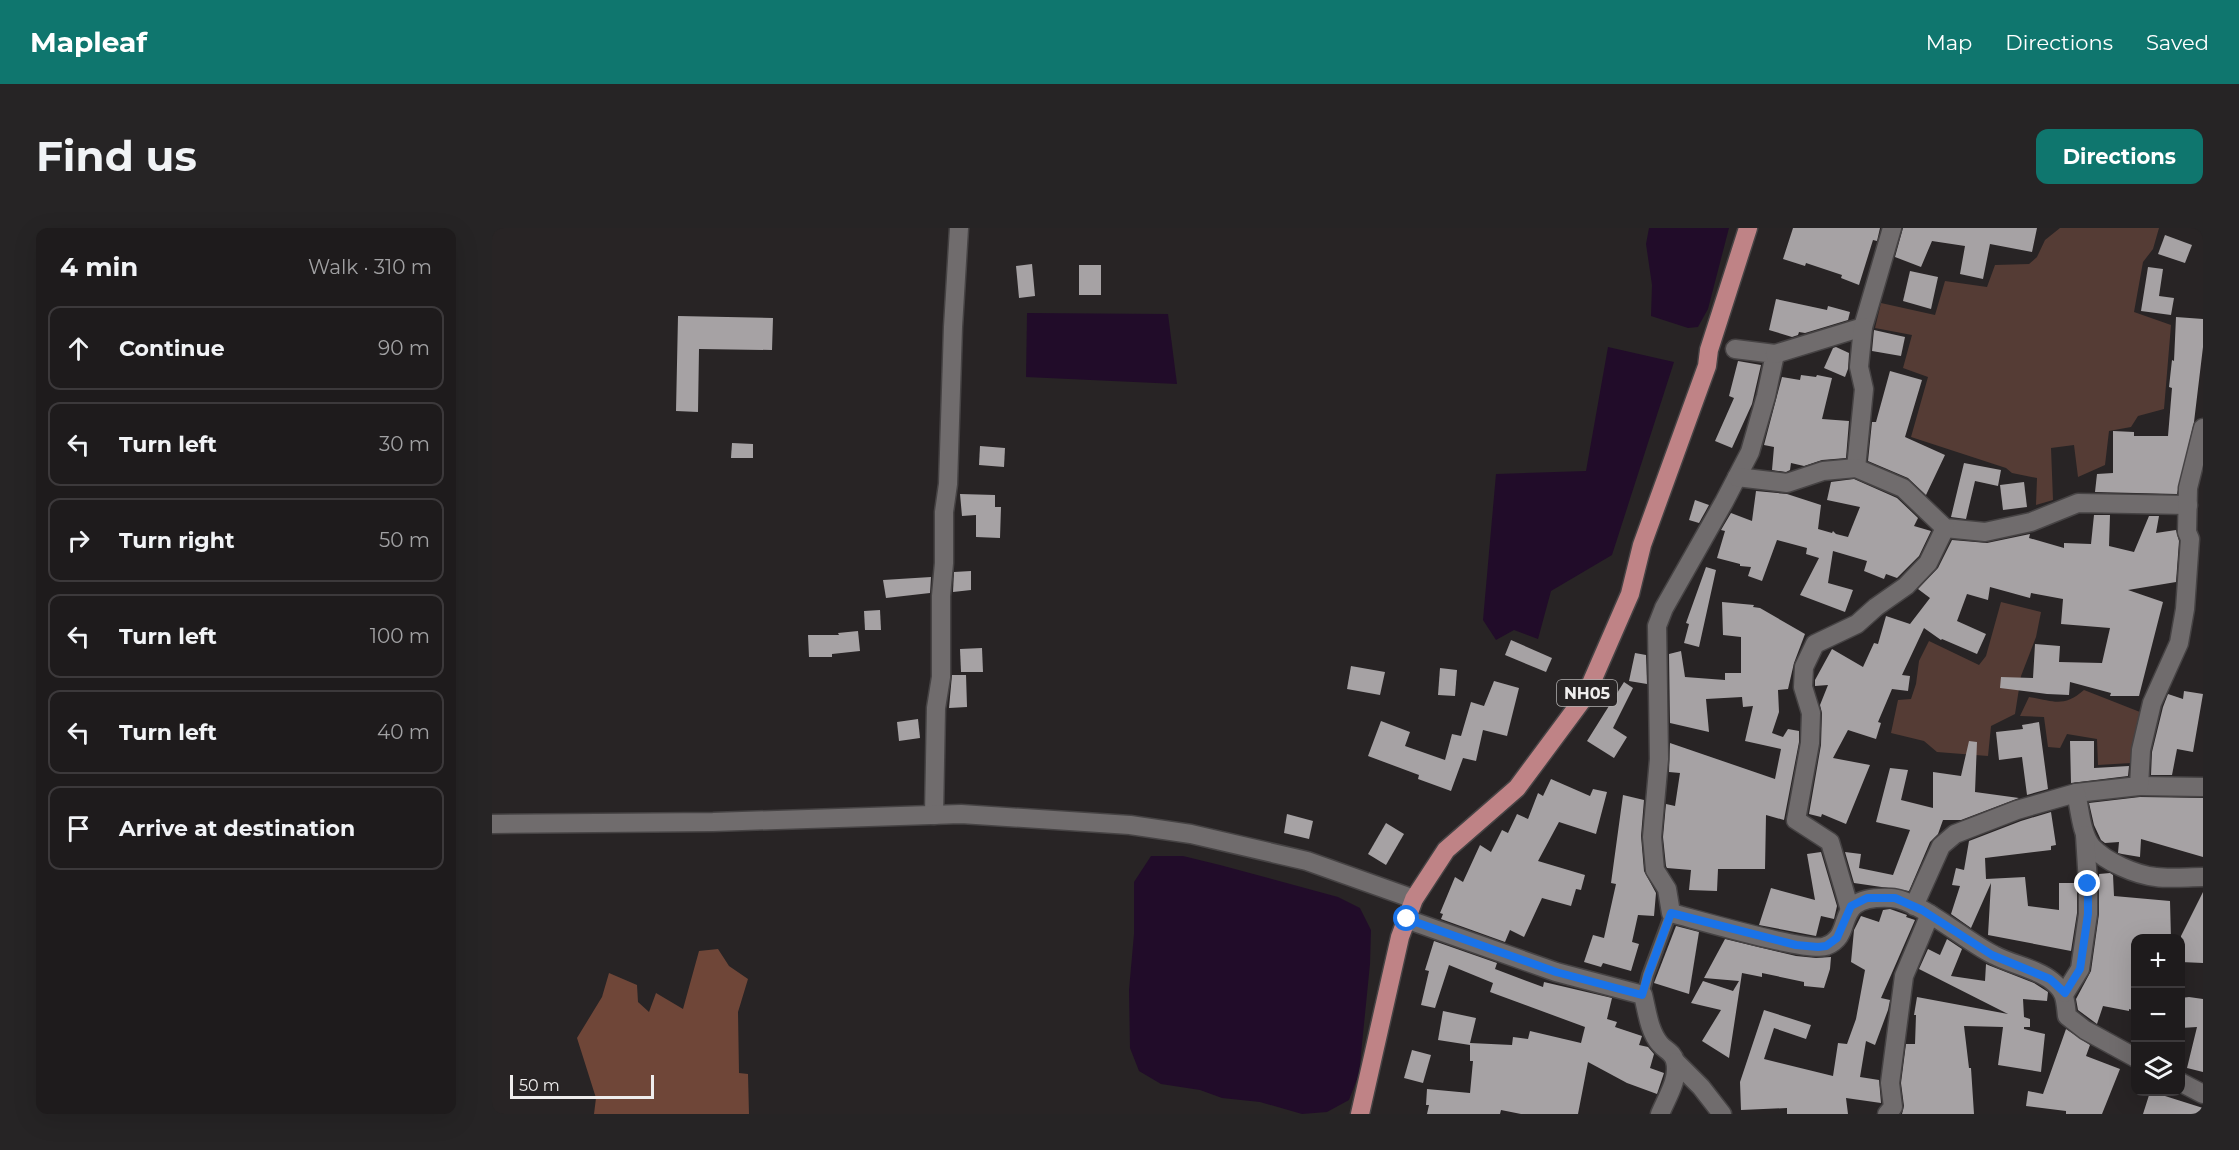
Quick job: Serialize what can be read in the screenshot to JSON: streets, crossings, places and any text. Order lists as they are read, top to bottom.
{
  "streets": {
    "main road": ["NH05"]
  },
  "scale_bar": "50 m",
  "page": {
    "header": "Mapleaf",
    "nav": ["Map", "Directions", "Saved"],
    "buttons": "Directions",
    "title": "Find us",
    "heading": ["4 min", "Walk · 310 m"],
    "list": [
      ["Continue", "90 m"],
      ["Turn left", "30 m"],
      ["Turn right", "50 m"],
      ["Turn left", "100 m"],
      ["Turn left", "40 m"],
      "Arrive at destination"
    ],
    "map_buttons": ["+", "−"],
    "scale": "50 m"
  }
}
